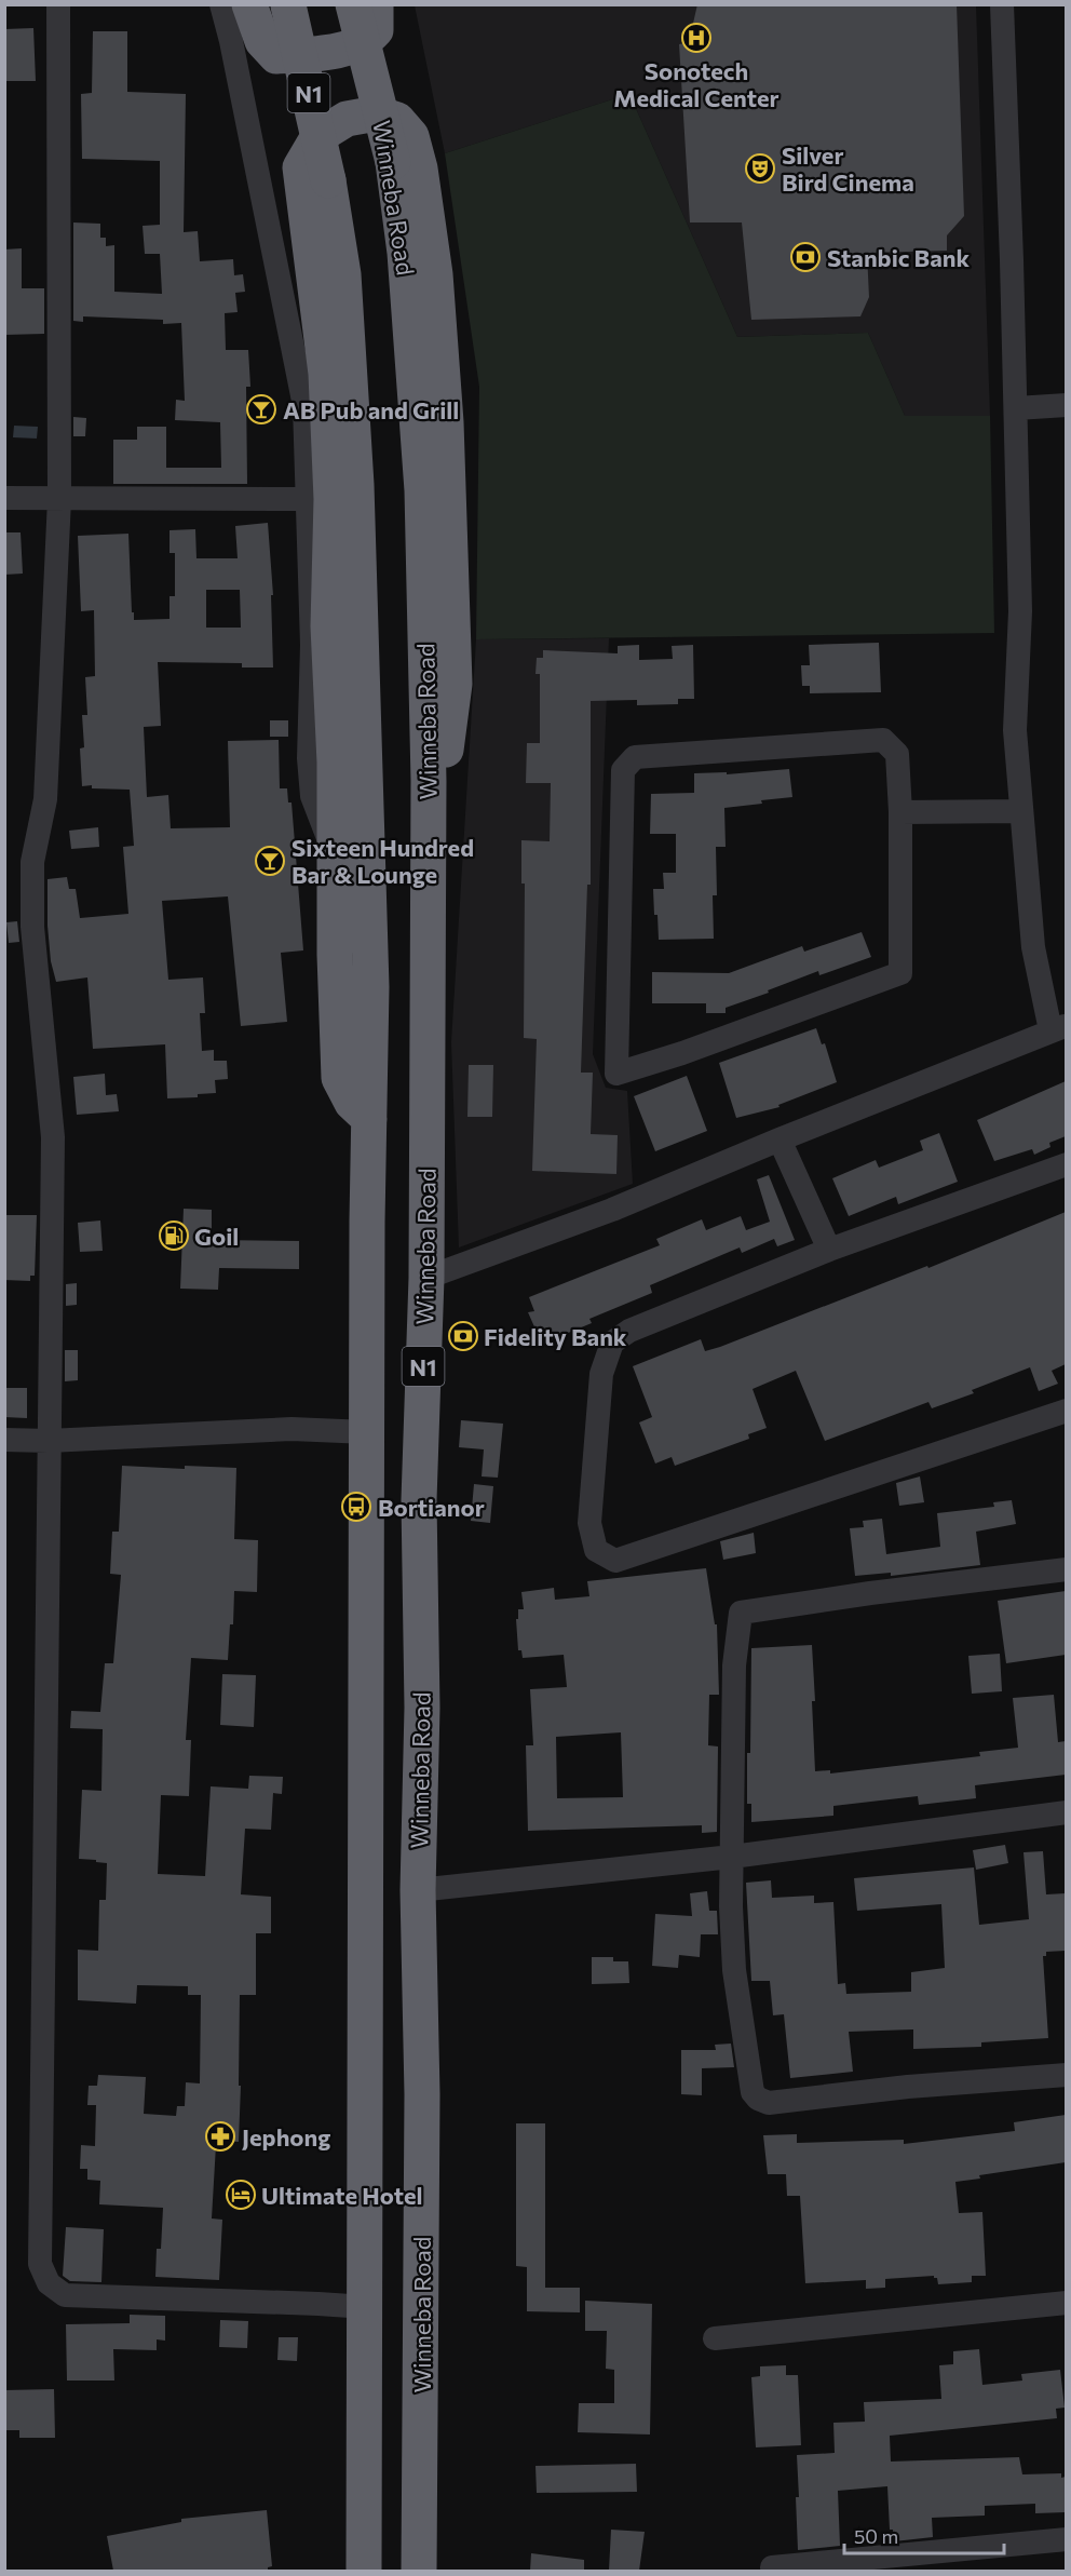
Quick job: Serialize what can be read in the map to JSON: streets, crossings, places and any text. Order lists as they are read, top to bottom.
{
  "streets": {
    "highway": ["N1", "Winneba Road"]
  },
  "places": {
    "hospital": ["Sonotech Medical Center"],
    "theatre": ["Silver Bird Cinema"],
    "bank": ["Stanbic Bank", "Fidelity Bank"],
    "bar": ["AB Pub and Grill", "Sixteen Hundred Bar & Lounge"],
    "fuel station": ["Goil"],
    "bus stop": ["Bortianor"],
    "pharmacy": ["Jephong"],
    "hotel": ["Ultimate Hotel"]
  },
  "scale_bar": "50 m"
}
